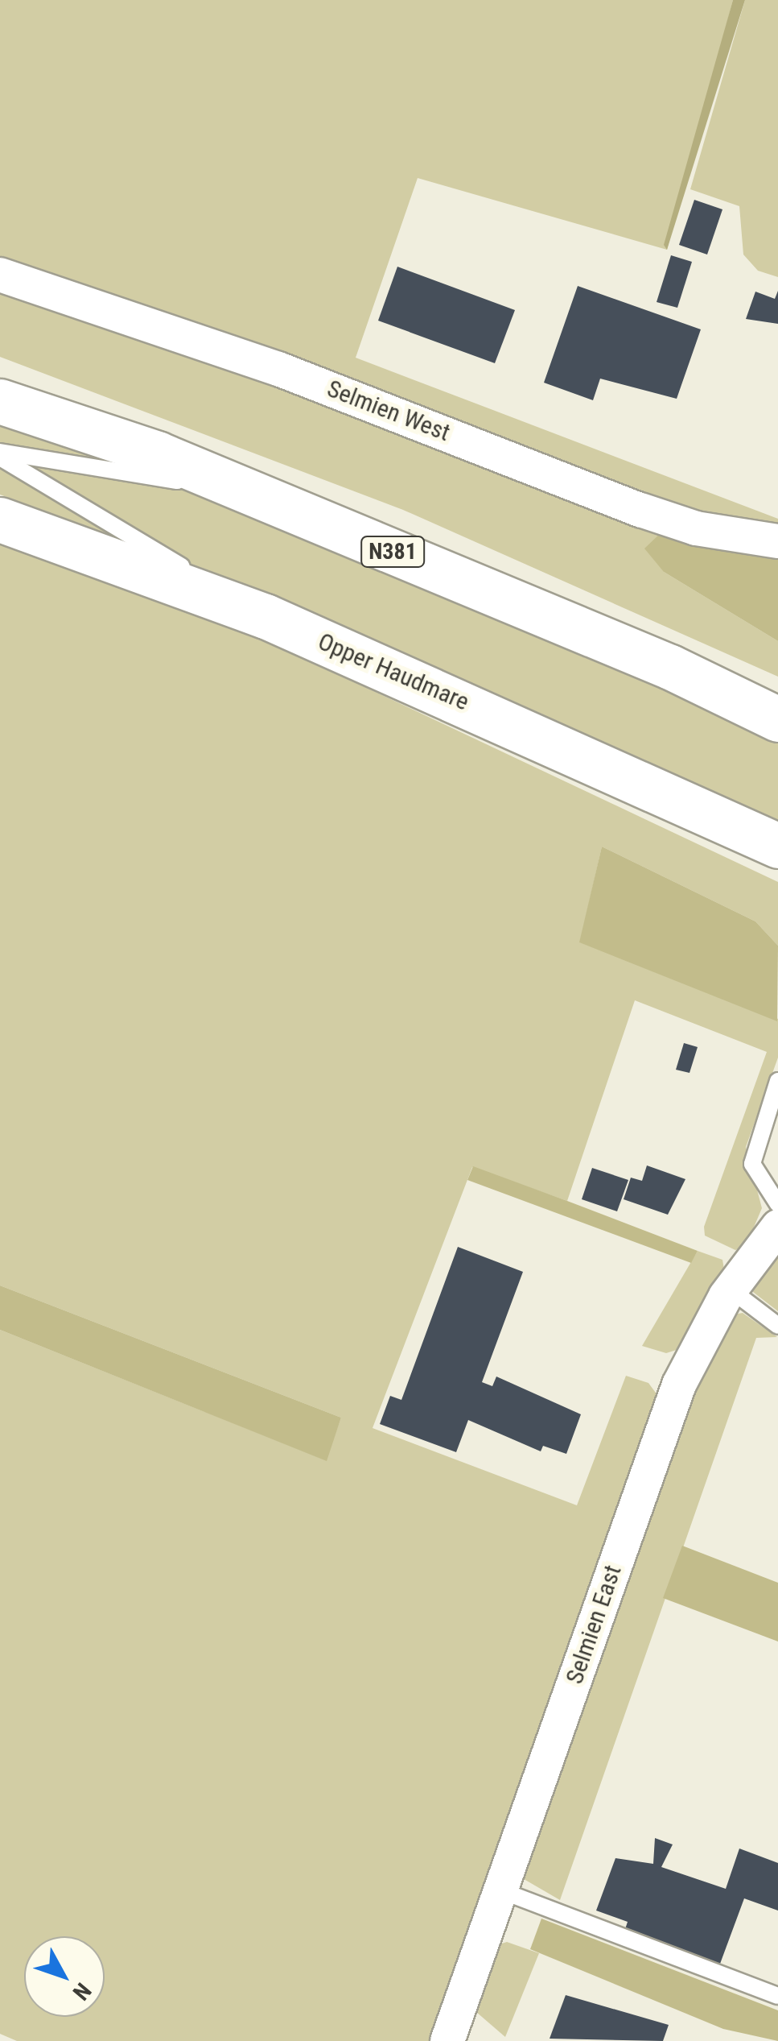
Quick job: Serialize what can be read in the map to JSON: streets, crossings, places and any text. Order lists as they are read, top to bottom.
{
  "streets": {
    "highway": ["N381", "Opper Haudmare"],
    "street": ["Selmien West", "Selmien East"]
  },
  "north": "bottom right"
}
